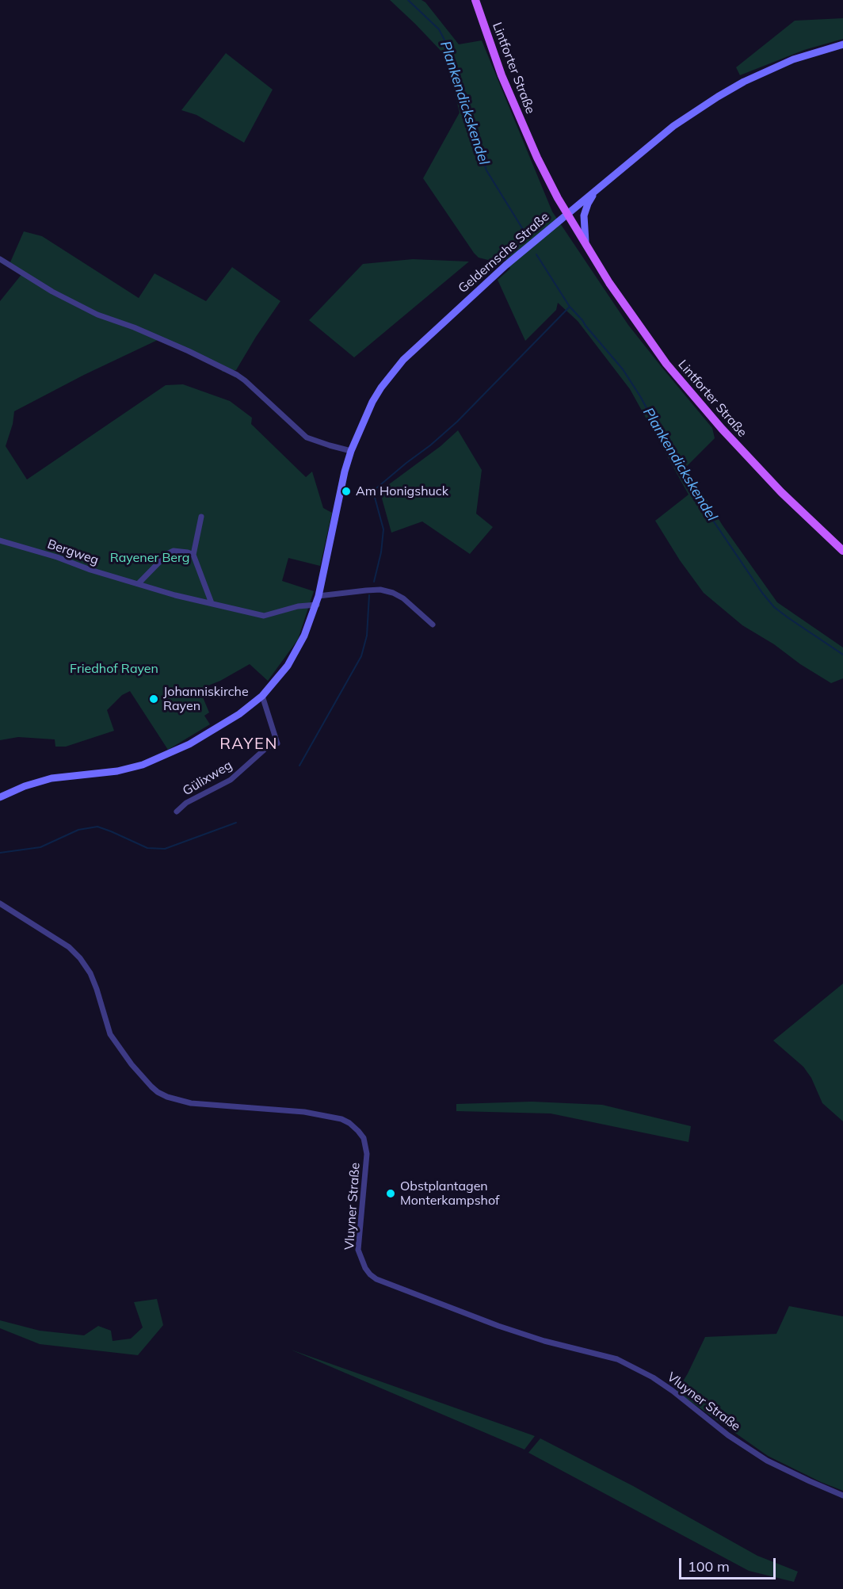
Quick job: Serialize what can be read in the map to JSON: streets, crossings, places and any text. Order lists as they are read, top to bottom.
{
  "streets": {
    "main road": ["Lintforter Straße", "Geldernsche Straße"],
    "street": ["Bergweg", "Gülixweg", "Vluyner Straße"]
  },
  "crossings": [
    ["Lintforter Straße", "Geldernsche Straße"],
    ["Geldernsche Straße", "Bergweg"],
    ["Geldernsche Straße", "Gülixweg"]
  ],
  "districts": ["RAYEN"],
  "water": ["Plankendickskendel"],
  "parks": ["Rayener Berg", "Friedhof Rayen"],
  "places": ["Am Honigshuck", "Johanniskirche Rayen", "Obstplantagen Monterkampshof"],
  "scale_bar": "100 m"
}
